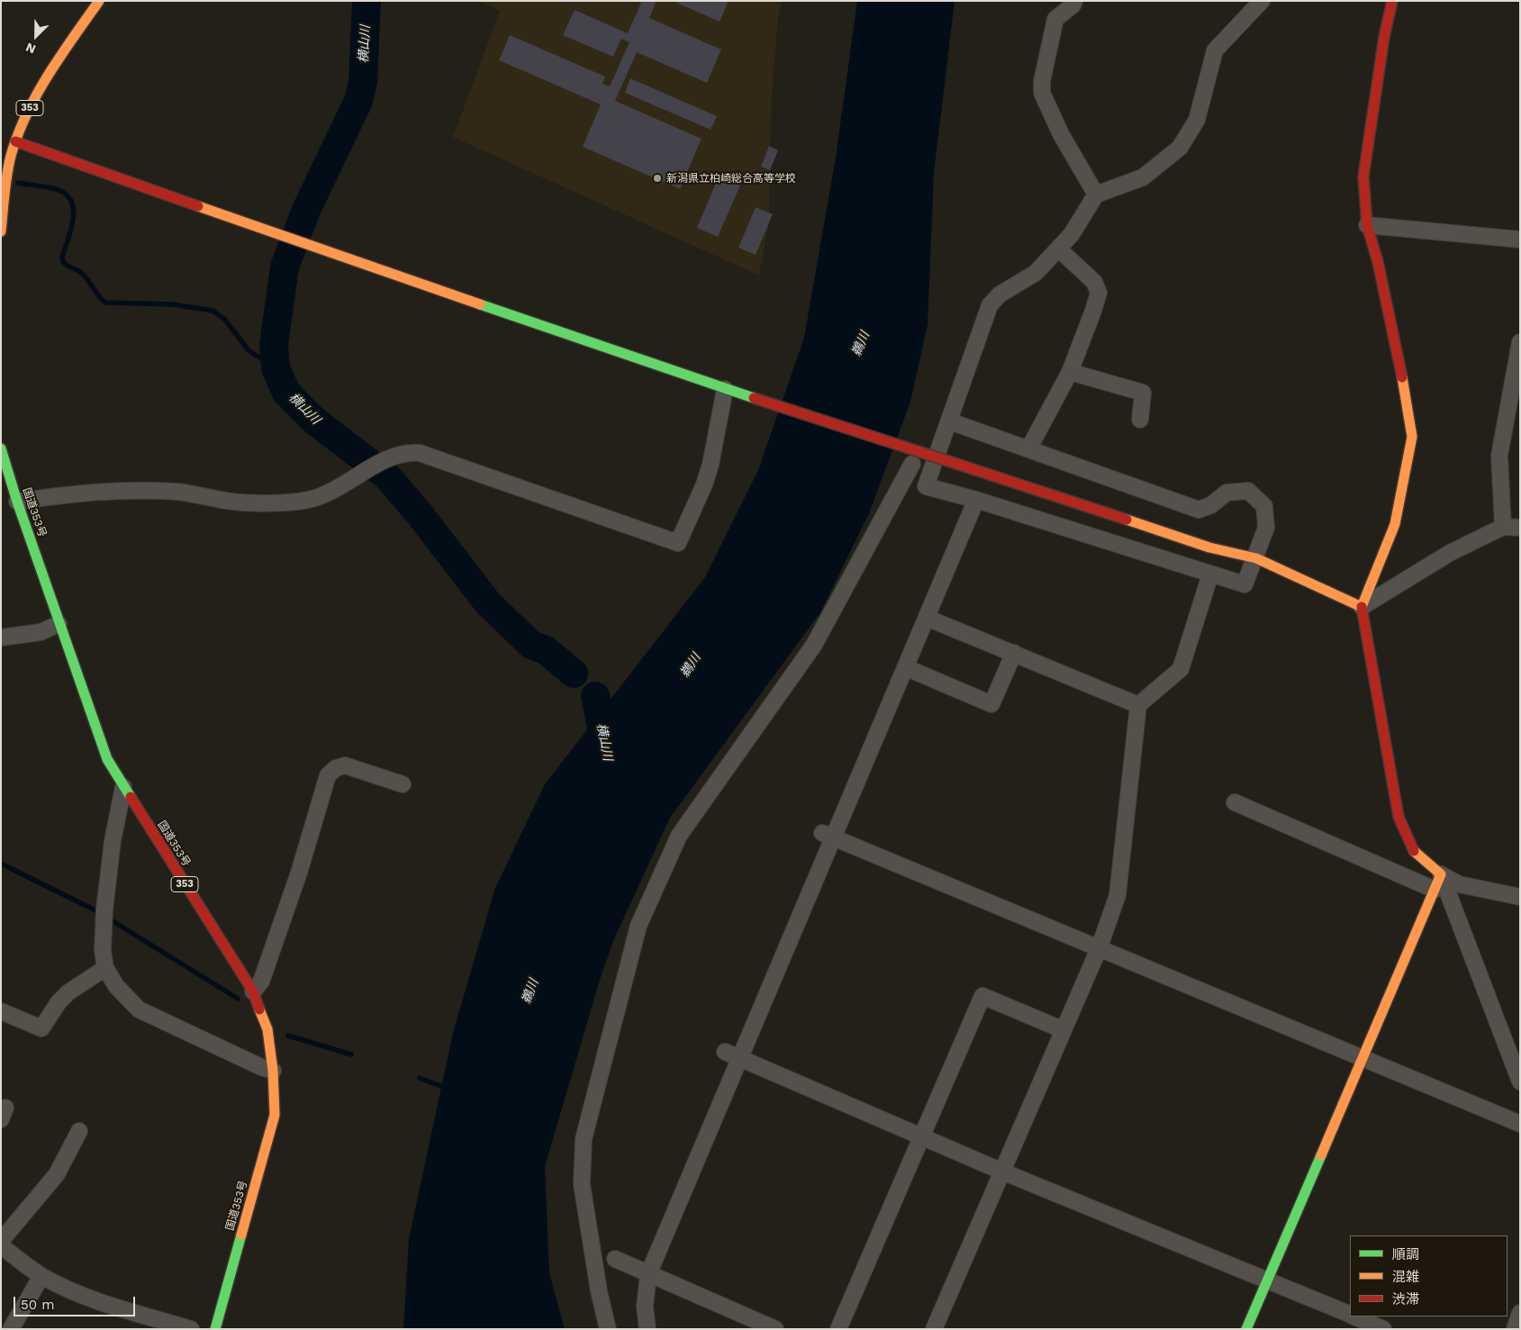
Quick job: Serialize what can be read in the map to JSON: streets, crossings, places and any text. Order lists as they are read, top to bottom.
{
  "streets": {
    "main road": ["353", "国道353号"]
  },
  "water": ["横山川", "鵜川"],
  "places": ["新潟県立柏崎総合高等学校"],
  "legend": ["順調", "混雑", "渋滞"],
  "scale_bar": "50 m",
  "north": "bottom left"
}
